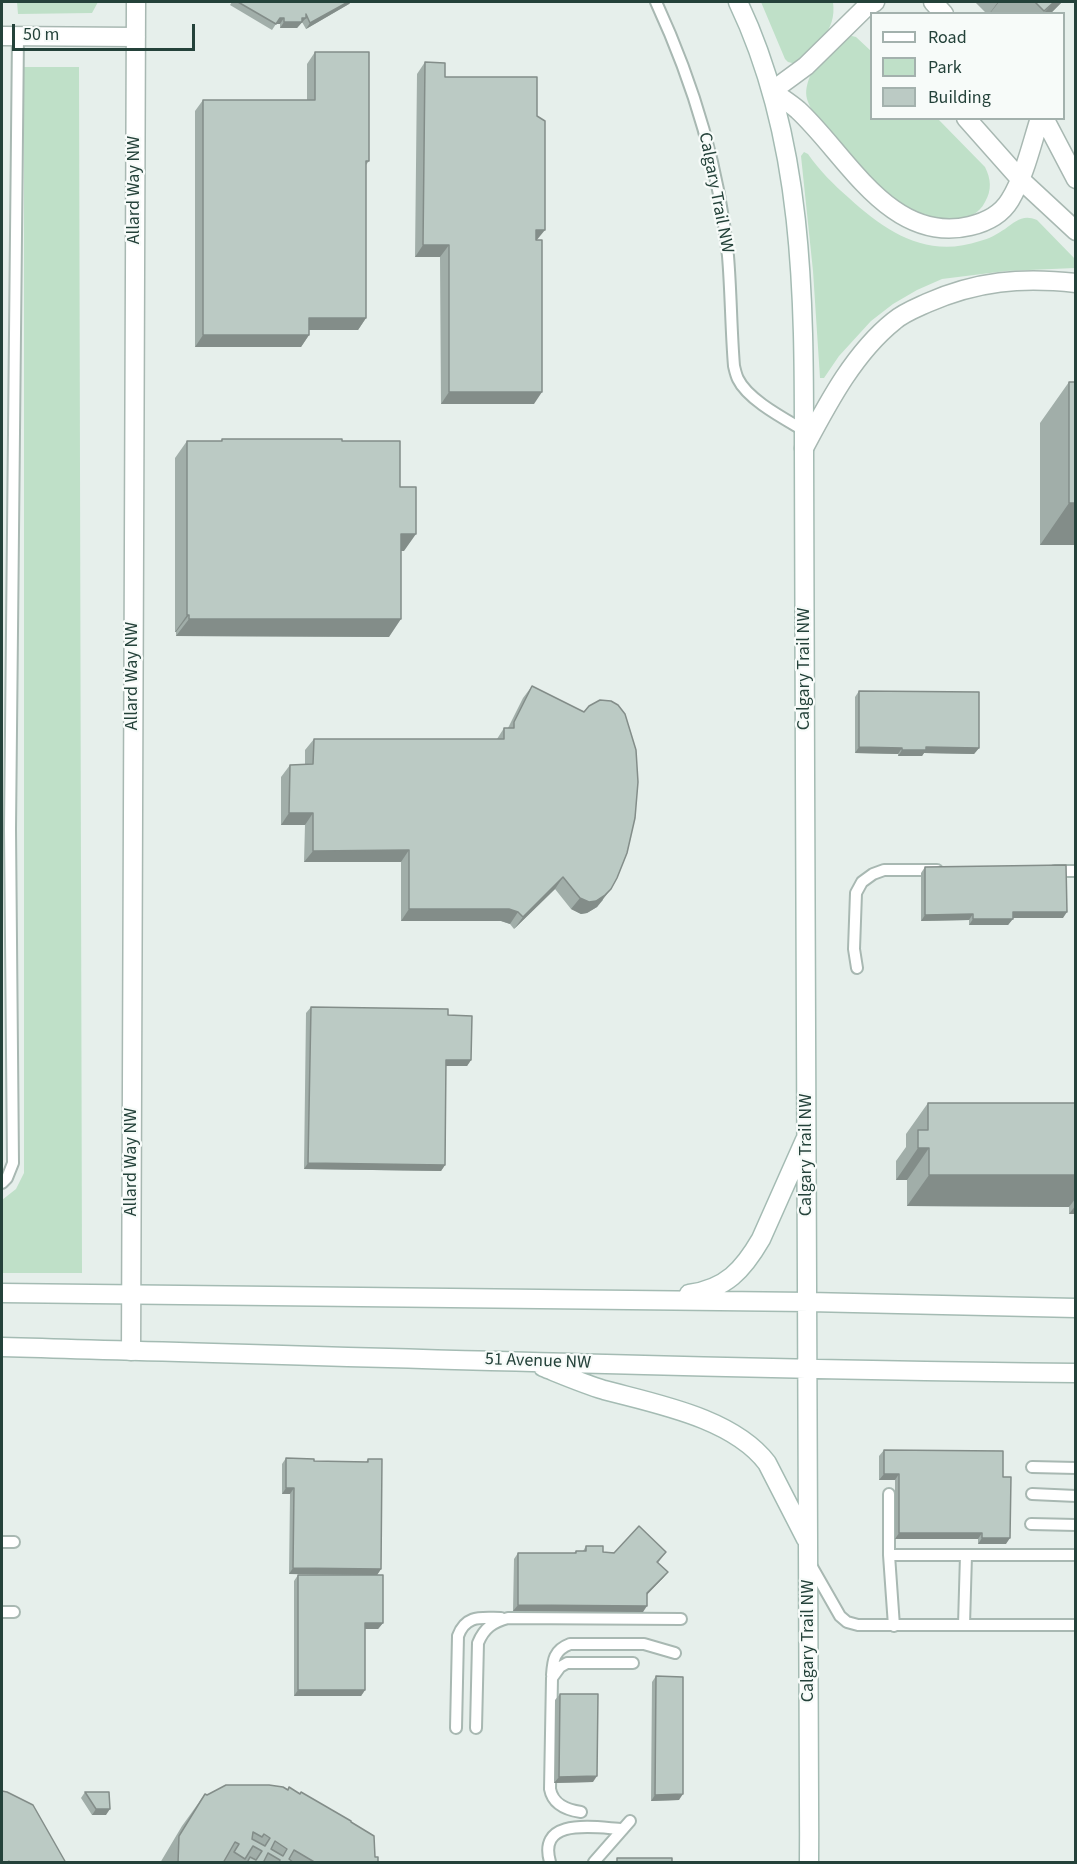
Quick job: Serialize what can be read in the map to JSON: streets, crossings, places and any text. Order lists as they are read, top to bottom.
{
  "streets": {
    "main road": ["Allard Way NW", "Calgary Trail NW", "51 Avenue NW"]
  },
  "crossings": [
    ["Allard Way NW", "51 Avenue NW"],
    ["Calgary Trail NW", "51 Avenue NW"]
  ],
  "legend": ["Road", "Park", "Building"],
  "scale_bar": "50 m"
}
